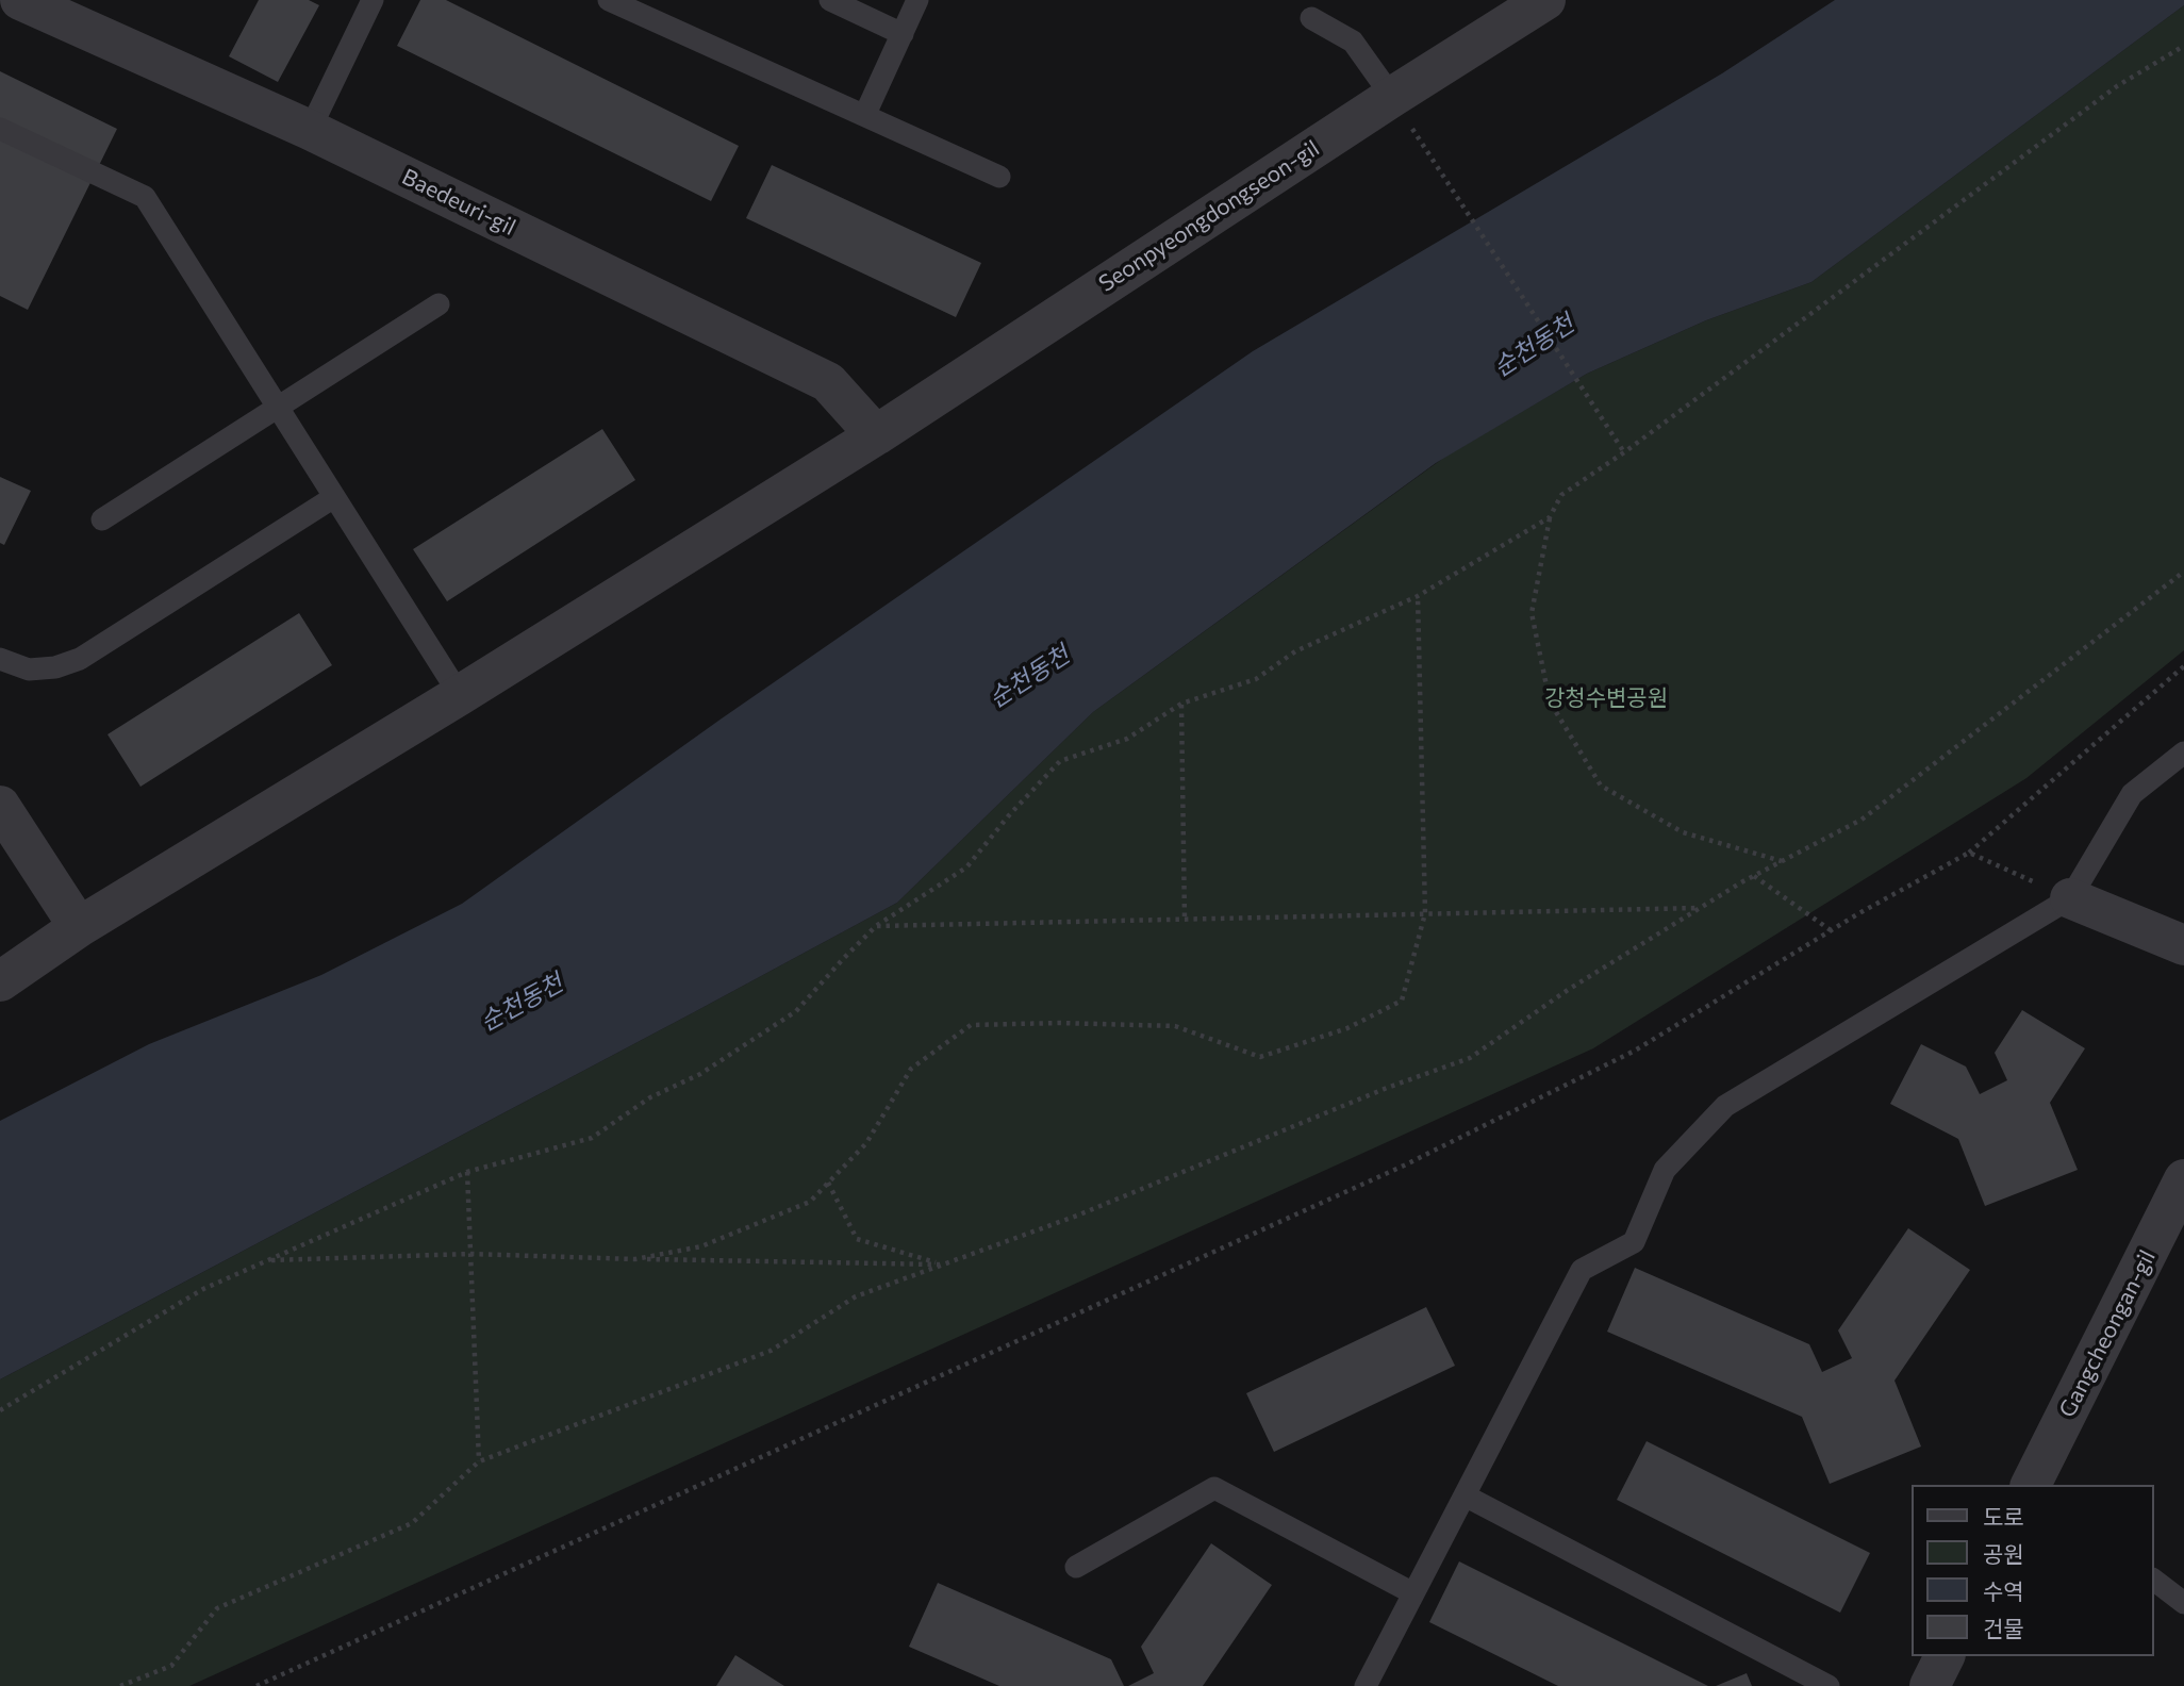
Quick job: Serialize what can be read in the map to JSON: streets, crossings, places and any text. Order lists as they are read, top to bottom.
{
  "streets": {
    "street": ["Baedeuri-gil", "Seonpyeongdongseon-gil", "Gangcheongan-gil"]
  },
  "crossings": [
    ["Baedeuri-gil", "Seonpyeongdongseon-gil"]
  ],
  "water": ["순천동천"],
  "parks": ["강청수변공원"],
  "legend": [
    "도로",
    "공원",
    "수역",
    "건물"
  ]
}
